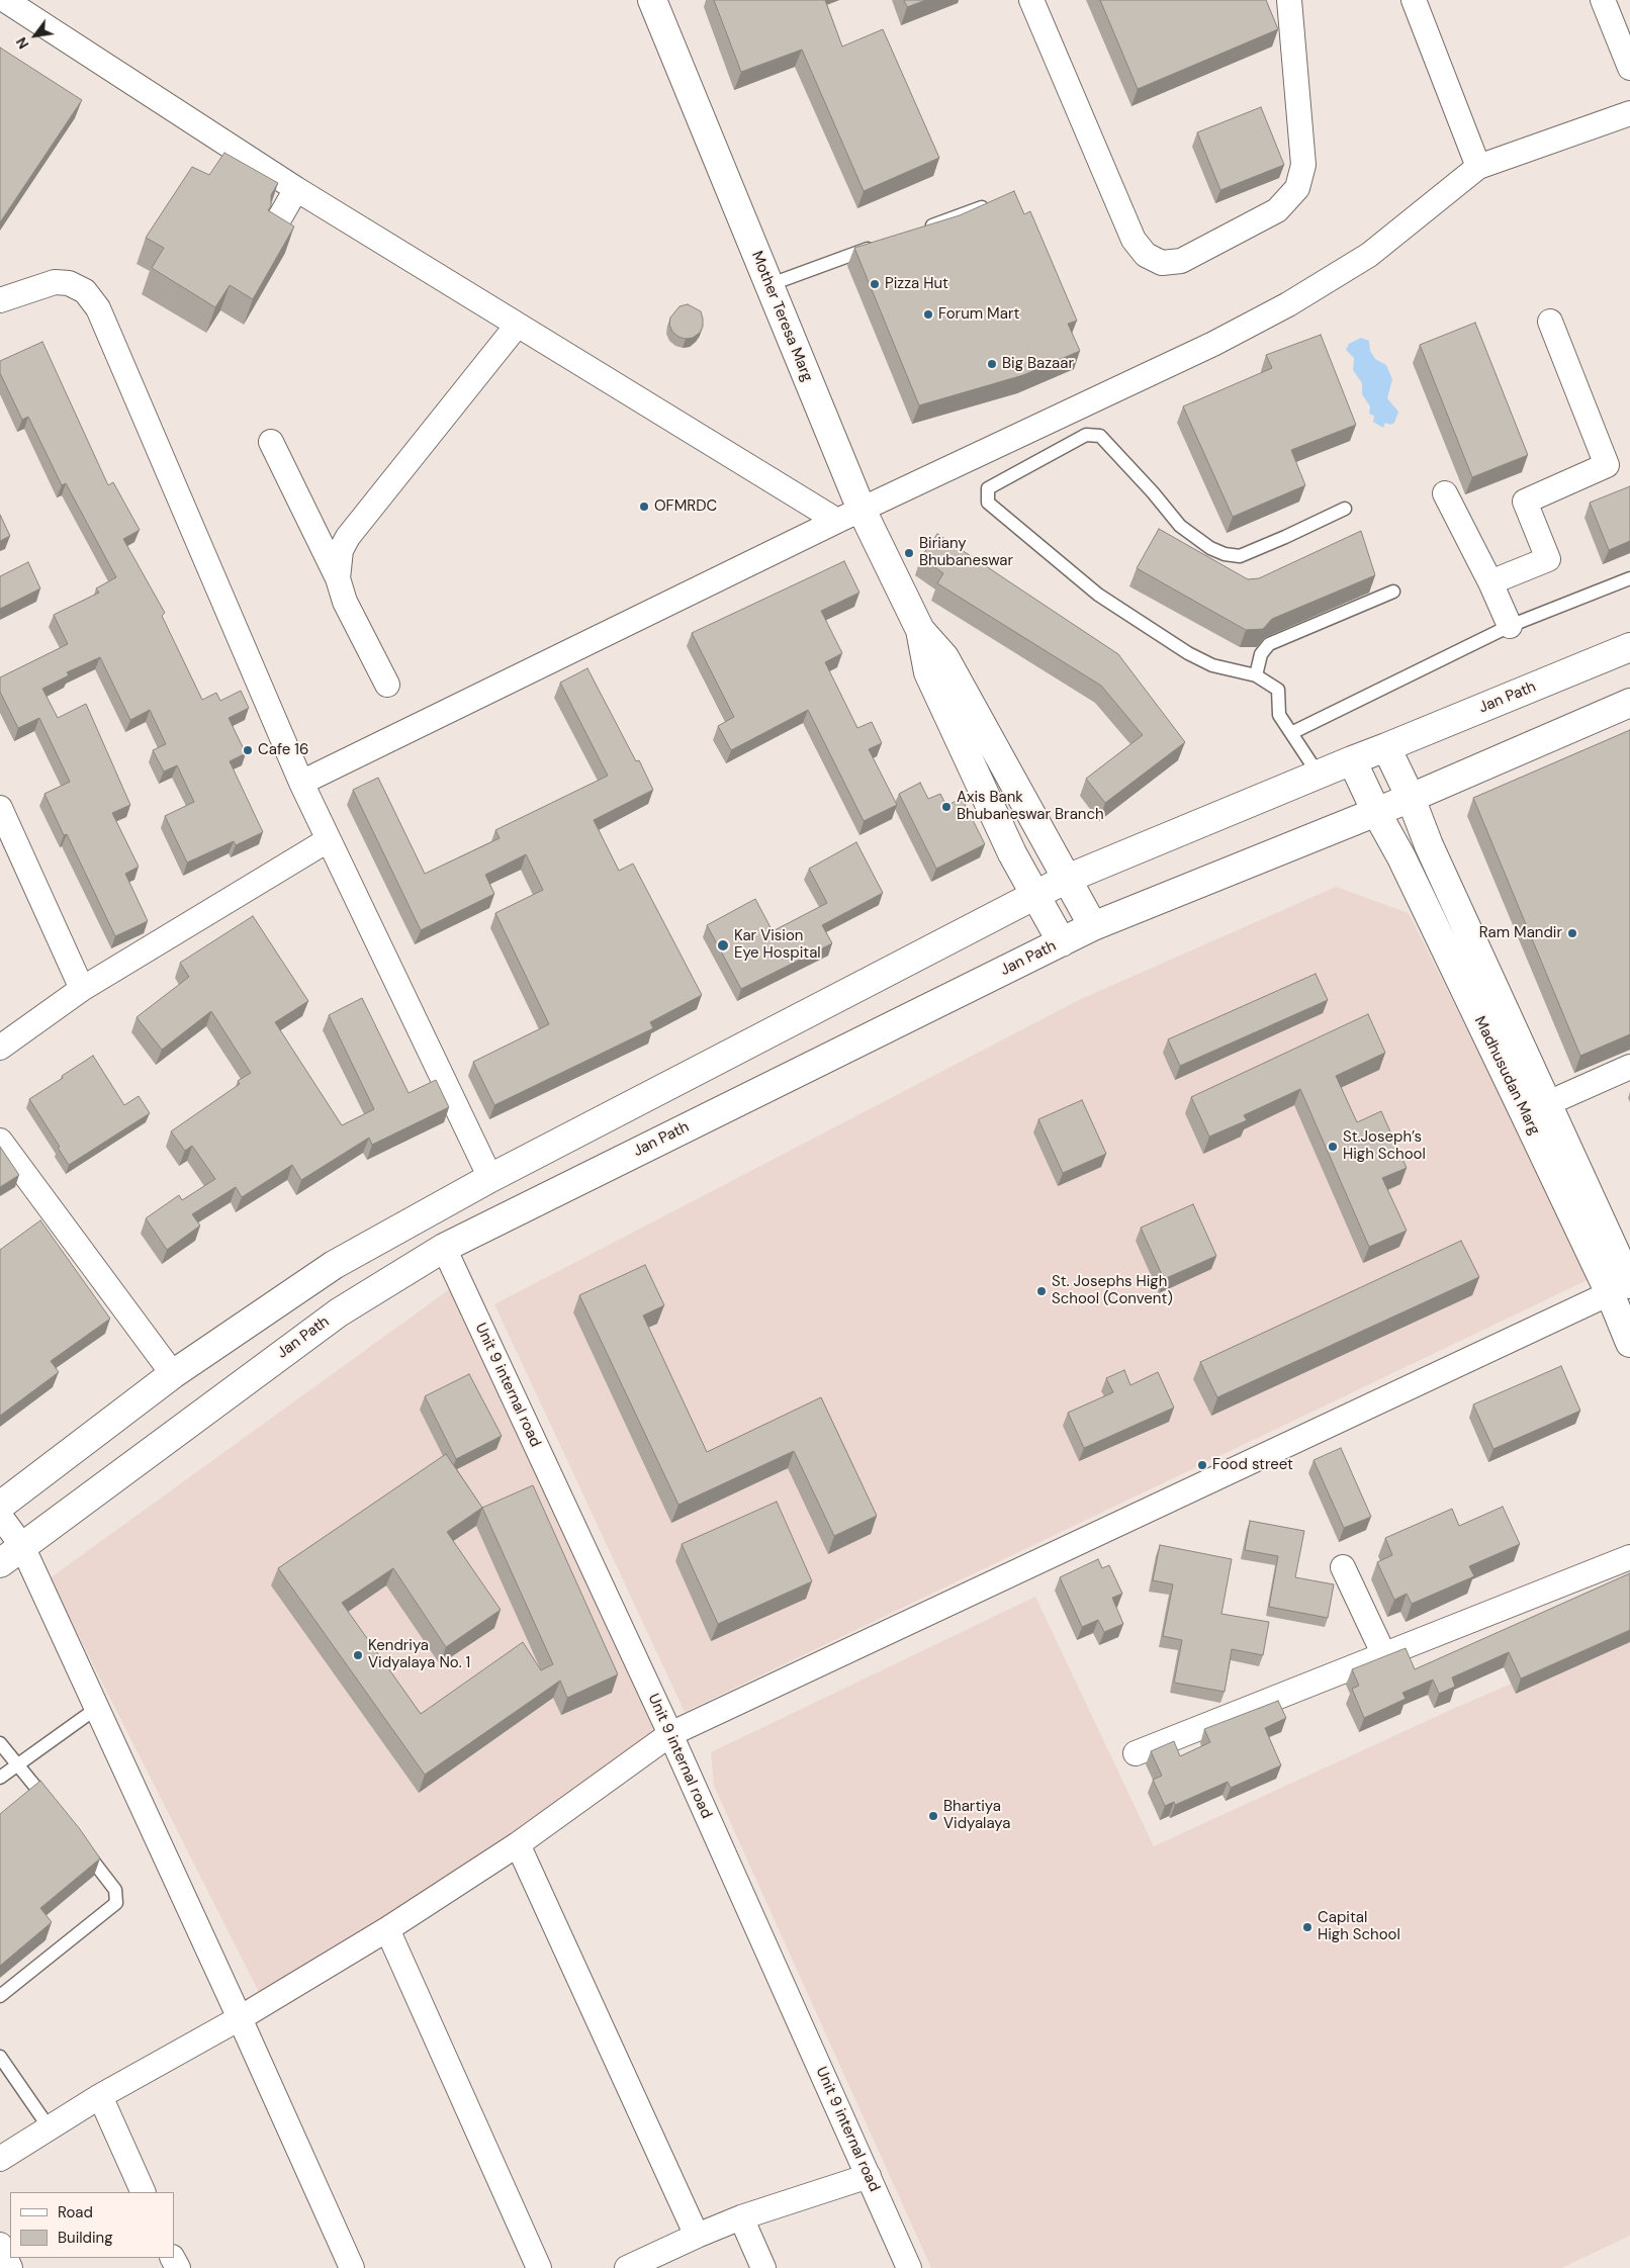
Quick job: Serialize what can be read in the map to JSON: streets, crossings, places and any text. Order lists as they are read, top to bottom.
{
  "streets": {
    "main road": ["Mother Teresa Marg", "Jan Path", "Madhusudan Marg"],
    "street": ["Unit 9 internal road"]
  },
  "crossings": [
    ["Mother Teresa Marg", "Jan Path"],
    ["Jan Path", "Madhusudan Marg"],
    ["Jan Path", "Unit 9 internal road"]
  ],
  "places": [
    "Pizza Hut",
    "Forum Mart",
    "Big Bazaar",
    "OFMRDC",
    "Biriany Bhubaneswar",
    "Cafe 16",
    "Axis Bank Bhubaneswar Branch",
    "Ram Mandir",
    "Kar Vision Eye Hospital",
    "St.Joseph’s High School",
    "St. Josephs High School (Convent)",
    "Food street",
    "Kendriya Vidyalaya No. 1",
    "Bhartiya Vidyalaya",
    "Capital High School"
  ],
  "legend": ["Road", "Building"],
  "north": "bottom left"
}
